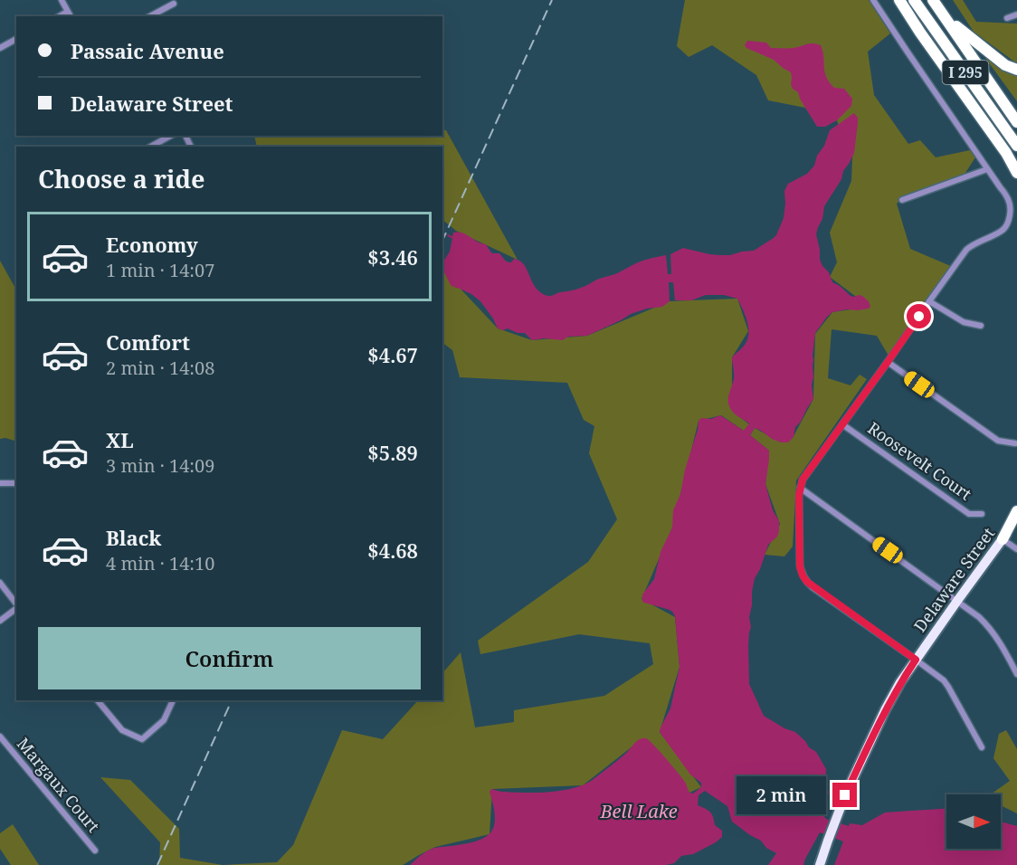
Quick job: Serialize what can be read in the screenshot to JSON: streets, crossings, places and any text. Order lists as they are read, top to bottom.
{
  "streets": {
    "highway": ["I 295"],
    "main road": ["Delaware Street"],
    "street": ["Roosevelt Court", "Margaux Court"]
  },
  "water": ["Bell Lake"],
  "north": "right",
  "page": {
    "banner": ["Passaic Avenue", "Delaware Street"],
    "heading": "Choose a ride",
    "list": [
      {
        "name": "Economy",
        "note": "1 min · 14:07",
        "value": "$3.46"
      },
      {
        "name": "Comfort",
        "note": "2 min · 14:08",
        "value": "$4.67"
      },
      {
        "name": "XL",
        "note": "3 min · 14:09",
        "value": "$5.89"
      },
      {
        "name": "Black",
        "note": "4 min · 14:10",
        "value": "$4.68"
      }
    ],
    "buttons": "Confirm",
    "bubble": "2 min"
  }
}
